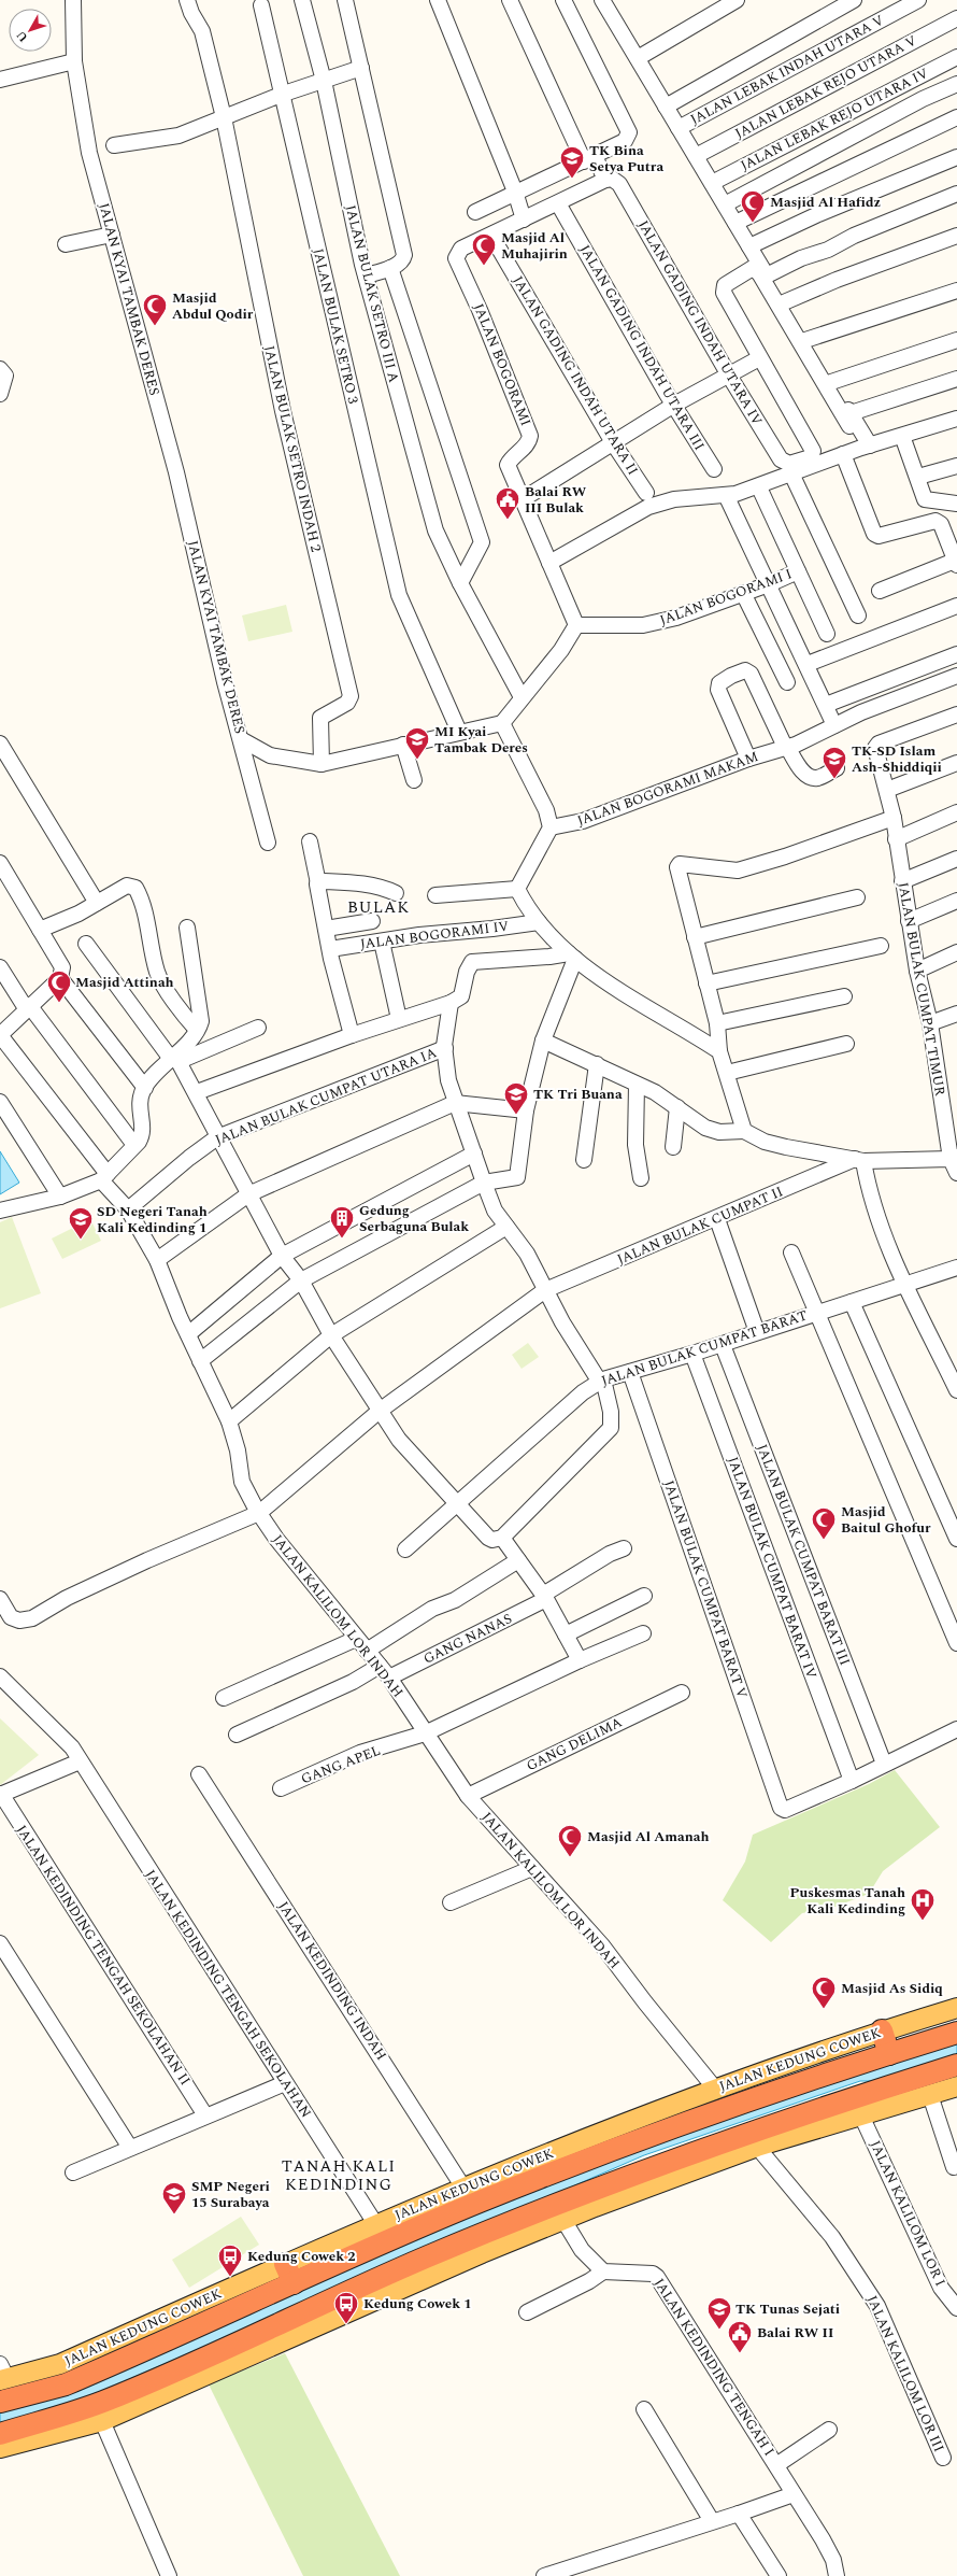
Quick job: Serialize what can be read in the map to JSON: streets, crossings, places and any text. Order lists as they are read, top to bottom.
{
  "streets": {
    "highway": ["JALAN KEDUNG COWEK"],
    "street": [
      "JALAN LEBAK INDAH UTARA V",
      "JALAN LEBAK REJO UTARA V",
      "JALAN LEBAK REJO UTARA IV",
      "JALAN BULAK SETRO III A",
      "JALAN KYAI TAMBAK DERES",
      "JALAN GADING INDAH UTARA IV",
      "JALAN BULAK SETRO 3",
      "JALAN GADING INDAH UTARA III",
      "JALAN BOGORAMI",
      "JALAN GADING INDAH UTARA II",
      "JALAN BULAK SETRO INDAH 2",
      "JALAN BOGORAMI I",
      "JALAN BOGORAMI MAKAM",
      "JALAN BOGORAMI IV",
      "JALAN BULAK CUMPAT TIMUR",
      "JALAN BULAK CUMPAT UTARA IA",
      "JALAN BULAK CUMPAT II",
      "JALAN BULAK CUMPAT BARAT",
      "JALAN BULAK CUMPAT BARAT III",
      "JALAN BULAK CUMPAT BARAT IV",
      "JALAN BULAK CUMPAT BARAT V",
      "JALAN KALILOM LOR INDAH",
      "GANG NANAS",
      "GANG DELIMA",
      "GANG APEL",
      "JALAN KEDINDING TENGAH SEKOLAHAN II",
      "JALAN KEDINDING INDAH",
      "JALAN KEDINDING TENGAH SEKOLAHAN",
      "JALAN KALILOM LOR I",
      "JALAN KEDINDING TENGAH I",
      "JALAN KALILOM LOR III"
    ]
  },
  "crossings": [
    ["JALAN KYAI TAMBAK DERES", "JALAN BULAK SETRO 3"],
    ["JALAN KYAI TAMBAK DERES", "JALAN BULAK SETRO INDAH 2"],
    ["JALAN BOGORAMI", "JALAN GADING INDAH UTARA II"],
    ["JALAN BOGORAMI", "JALAN BOGORAMI I"],
    ["JALAN BULAK CUMPAT UTARA IA", "JALAN KALILOM LOR INDAH"],
    ["JALAN BULAK CUMPAT II", "JALAN KALILOM LOR INDAH"],
    ["JALAN BULAK CUMPAT BARAT", "JALAN BULAK CUMPAT BARAT III"],
    ["JALAN BULAK CUMPAT BARAT", "JALAN BULAK CUMPAT BARAT IV"],
    ["JALAN BULAK CUMPAT BARAT", "JALAN BULAK CUMPAT BARAT V"],
    ["JALAN BULAK CUMPAT BARAT IV", "JALAN BULAK CUMPAT BARAT V"],
    ["JALAN KALILOM LOR INDAH", "GANG NANAS"],
    ["JALAN KALILOM LOR INDAH", "GANG DELIMA"],
    ["JALAN KALILOM LOR INDAH", "GANG APEL"],
    ["JALAN KALILOM LOR INDAH", "JALAN KEDUNG COWEK"],
    ["JALAN KEDINDING INDAH", "JALAN KEDUNG COWEK"],
    ["JALAN KEDINDING TENGAH SEKOLAHAN", "JALAN KEDUNG COWEK"]
  ],
  "districts": ["BULAK", "TANAH KALI KEDINDING"],
  "places": {
    "school or university": [
      "TK Bina Setya Putra",
      "MI Kyai Tambak Deres",
      "TK-SD Islam Ash-Shiddiqii",
      "TK Tri Buana",
      "SD Negeri Tanah Kali Kedinding 1",
      "SMP Negeri 15 Surabaya",
      "TK Tunas Sejati"
    ],
    "mosque": [
      "Masjid Al Hafidz",
      "Masjid Al Muhajirin",
      "Masjid Abdul Qodir",
      "Masjid Attinah",
      "Masjid Baitul Ghofur",
      "Masjid Al Amanah",
      "Masjid As Sidiq"
    ],
    "public building": ["Balai RW III Bulak", "Balai RW II"],
    "building": ["Gedung Serbaguna Bulak"],
    "hospital": ["Puskesmas Tanah Kali Kedinding"],
    "bus stop": ["Kedung Cowek 2", "Kedung Cowek 1"]
  },
  "north": "bottom left"
}
